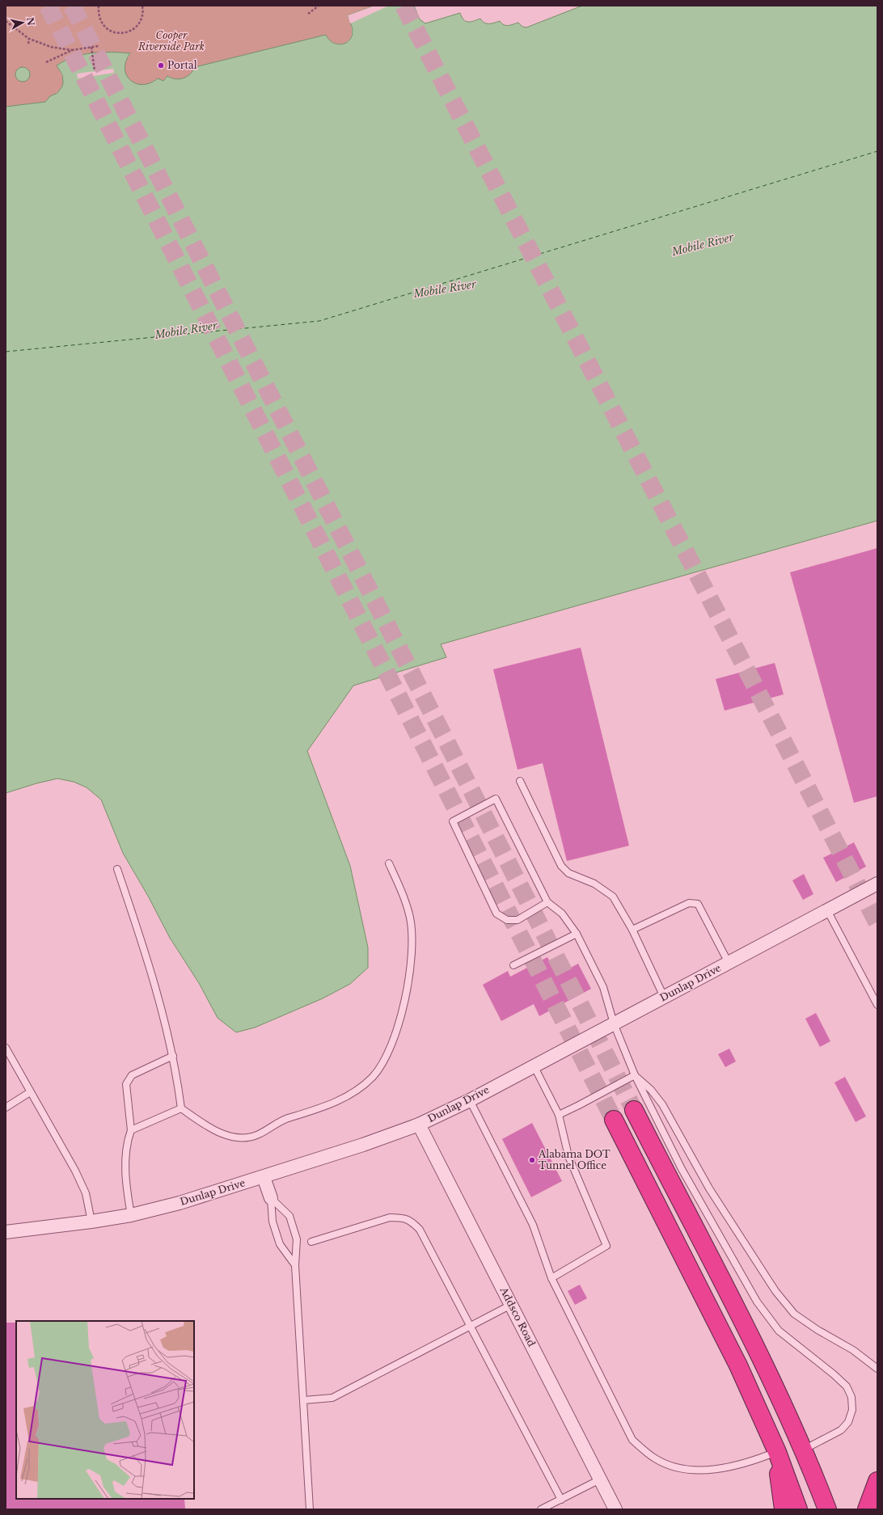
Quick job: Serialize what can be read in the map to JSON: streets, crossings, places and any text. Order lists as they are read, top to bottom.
{
  "streets": {
    "street": ["Dunlap Drive", "Addsco Road"]
  },
  "crossings": [
    ["Dunlap Drive", "Addsco Road"]
  ],
  "water": ["Mobile River"],
  "parks": ["Cooper Riverside Park"],
  "places": ["Portal", "Alabama DOT Tunnel Office"],
  "north": "right"
}
